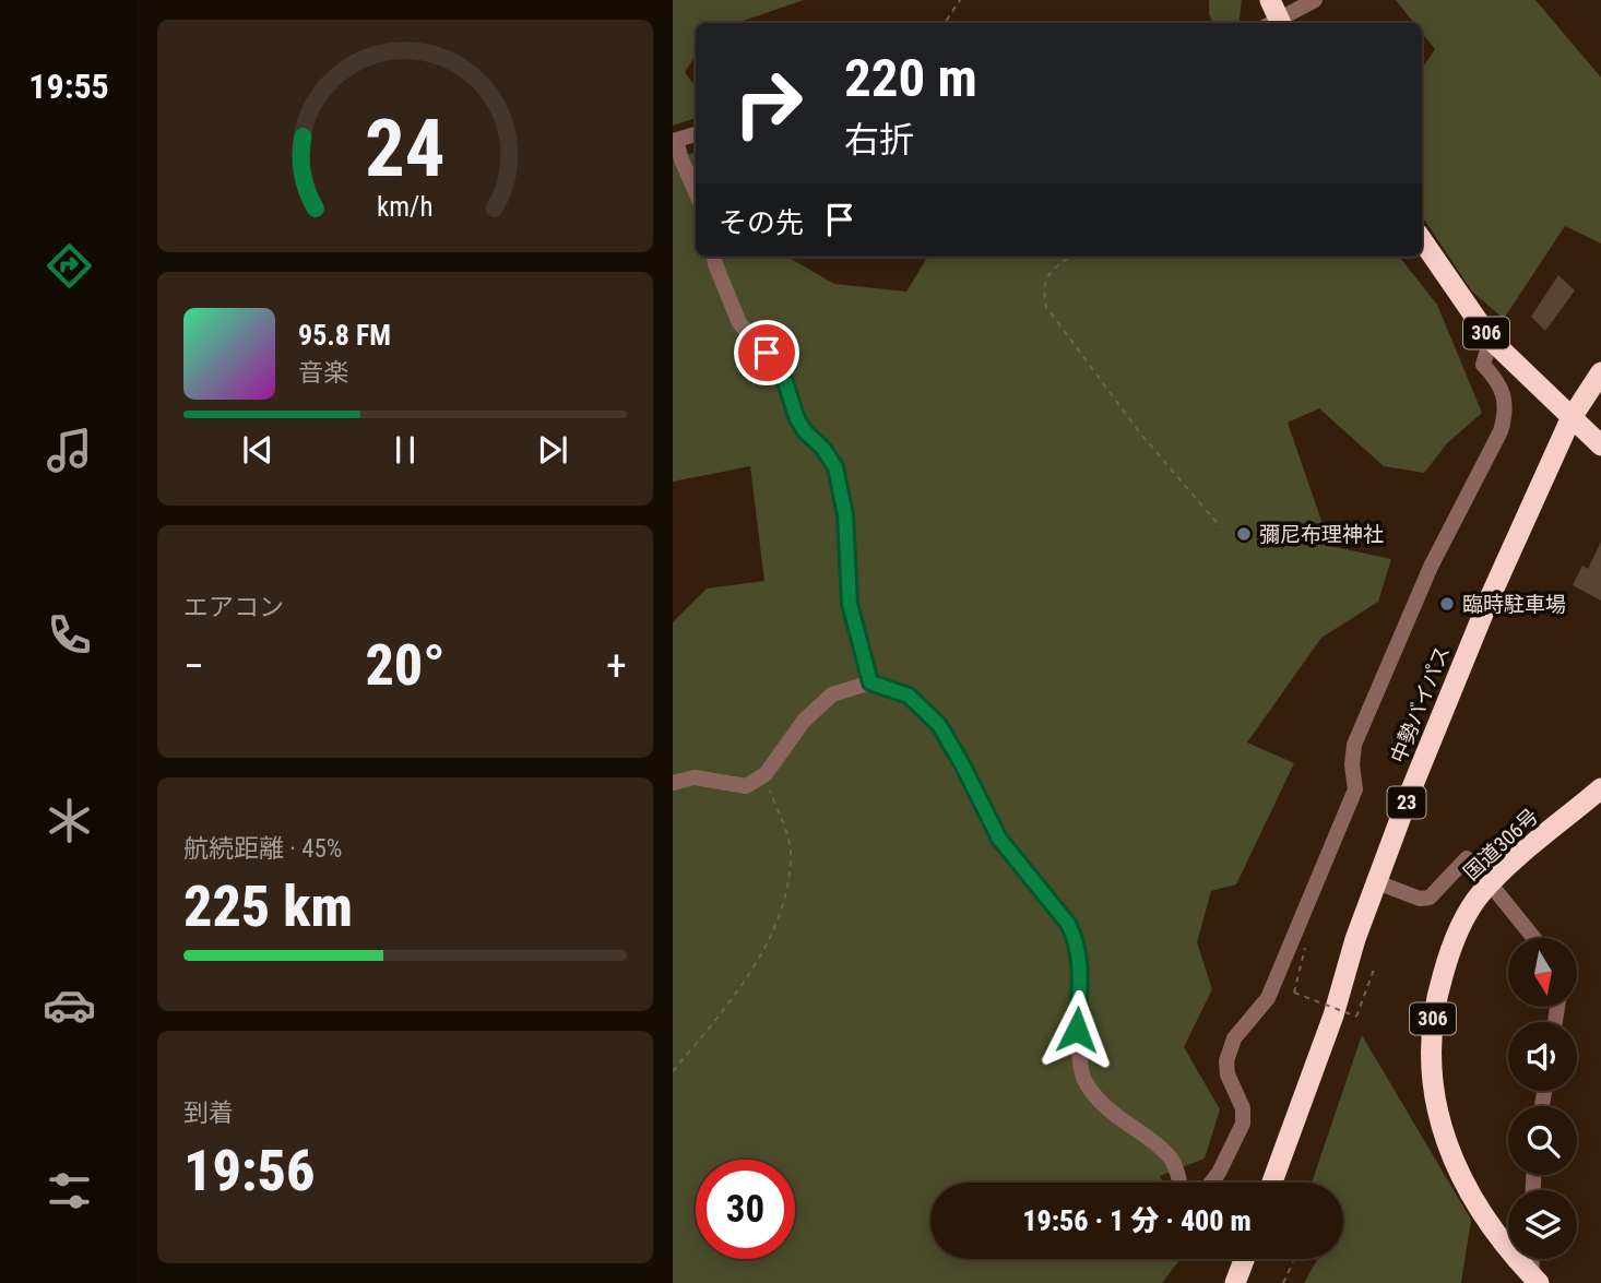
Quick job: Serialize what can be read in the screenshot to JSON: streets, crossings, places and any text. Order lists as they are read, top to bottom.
{
  "streets": {
    "highway": [
      "306",
      "中勢バイパス",
      "23",
      "国道306号"
    ]
  },
  "crossings": [
    ["306", "中勢バイパス"]
  ],
  "places": ["彌尼布理神社", "臨時駐車場"],
  "north": "bottom",
  "page": {
    "tabs": "19:55",
    "turn": ["220 m", "右折"],
    "then": "その先",
    "song": ["95.8 FM", "音楽"],
    "tile": [
      "エアコン",
      ["航続距離 · 45%", "225 km"],
      ["到着", "19:56"]
    ],
    "heat": ["−", "20°", "+"],
    "limit": "30",
    "trip": "19:56 · 1 分 · 400 m",
    "gauge": ["24", "km/h"]
  }
}
